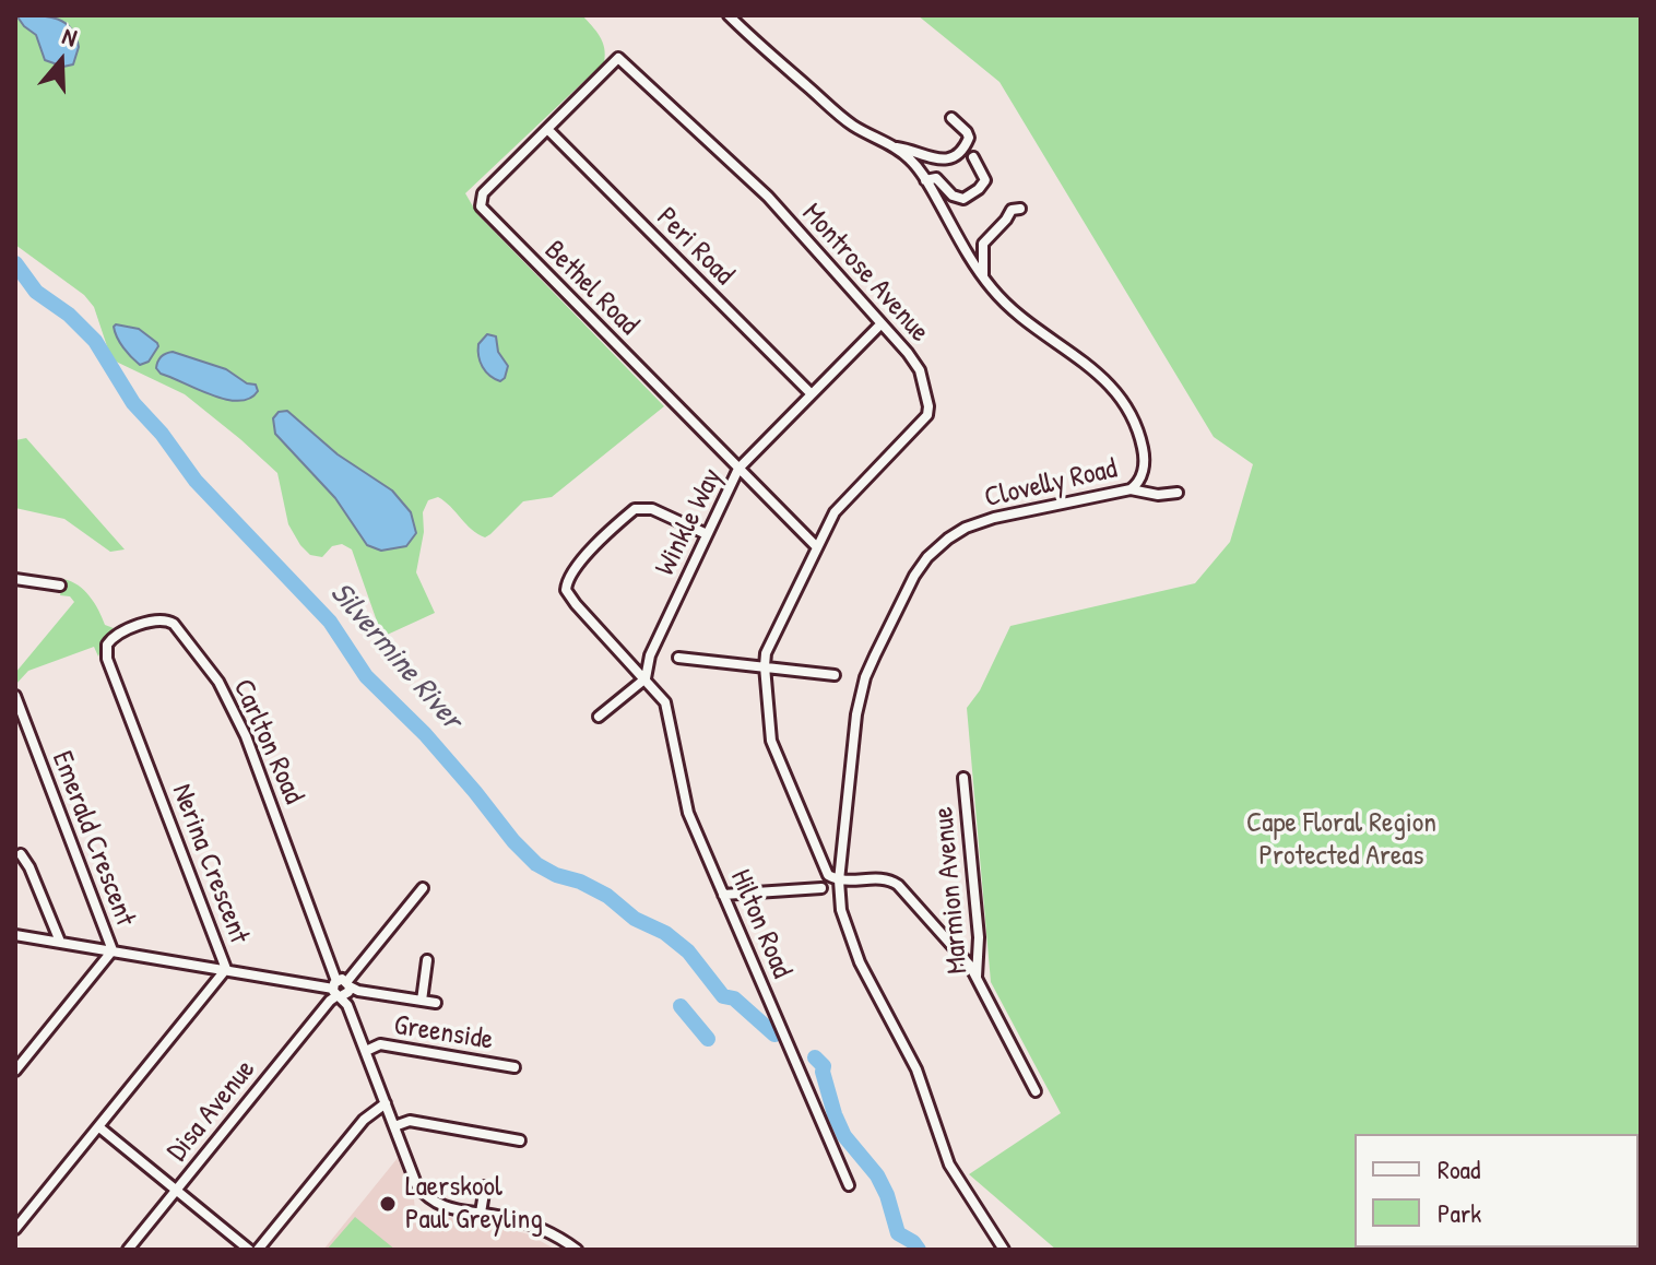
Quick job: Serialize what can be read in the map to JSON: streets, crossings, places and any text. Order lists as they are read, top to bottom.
{
  "streets": {
    "street": [
      "Peri Road",
      "Montrose Avenue",
      "Bethel Road",
      "Clovelly Road",
      "Winkle Way",
      "Carlton Road",
      "Emerald Crescent",
      "Nerina Crescent",
      "Marmion Avenue",
      "Hilton Road",
      "Greenside",
      "Disa Avenue"
    ]
  },
  "crossings": [
    ["Peri Road", "Bethel Road"],
    ["Peri Road", "Winkle Way"],
    ["Montrose Avenue", "Bethel Road"],
    ["Montrose Avenue", "Clovelly Road"],
    ["Montrose Avenue", "Winkle Way"],
    ["Bethel Road", "Winkle Way"],
    ["Winkle Way", "Hilton Road"],
    ["Carlton Road", "Nerina Crescent"],
    ["Carlton Road", "Greenside"],
    ["Carlton Road", "Disa Avenue"]
  ],
  "water": ["Silvermine River"],
  "parks": ["Cape Floral Region Protected Areas"],
  "places": ["Laerskool Paul Greyling"],
  "legend": ["Road", "Park"],
  "north": "top"
}
